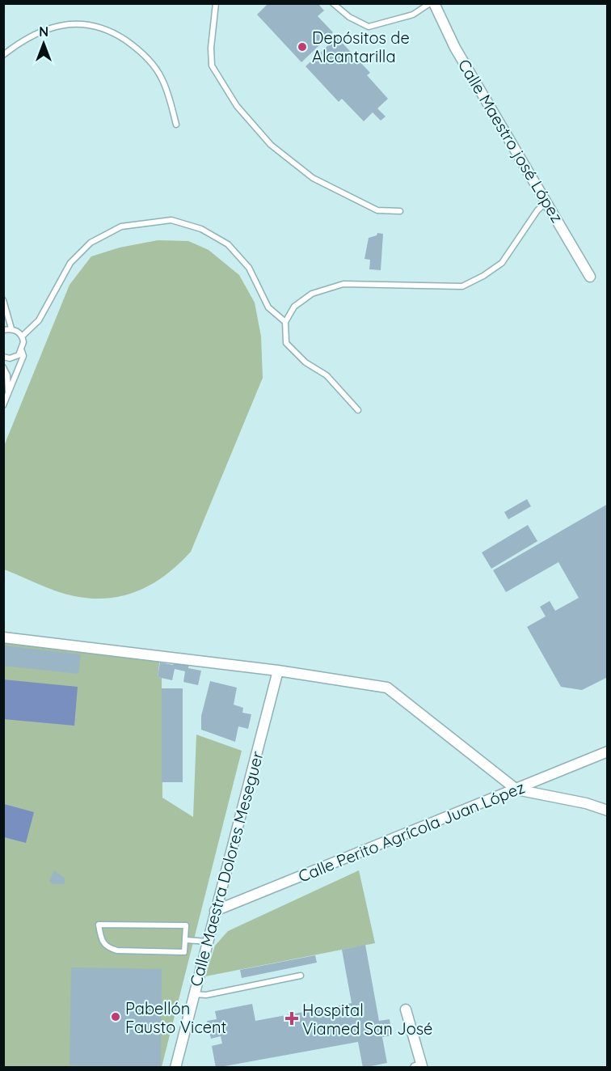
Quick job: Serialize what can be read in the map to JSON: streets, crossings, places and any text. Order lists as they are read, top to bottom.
{
  "streets": {
    "street": ["Calle Maestro josé López", "Calle Perito Agrícola Juan López", "Calle Maestra Dolores Meseguer"]
  },
  "crossings": [
    ["Calle Perito Agrícola Juan López", "Calle Maestra Dolores Meseguer"]
  ],
  "places": {
    "other": ["Depósitos de Alcantarilla", "Pabellón Fausto Vicent"],
    "health": ["Hospital Viamed San José"]
  },
  "north": "top"
}
